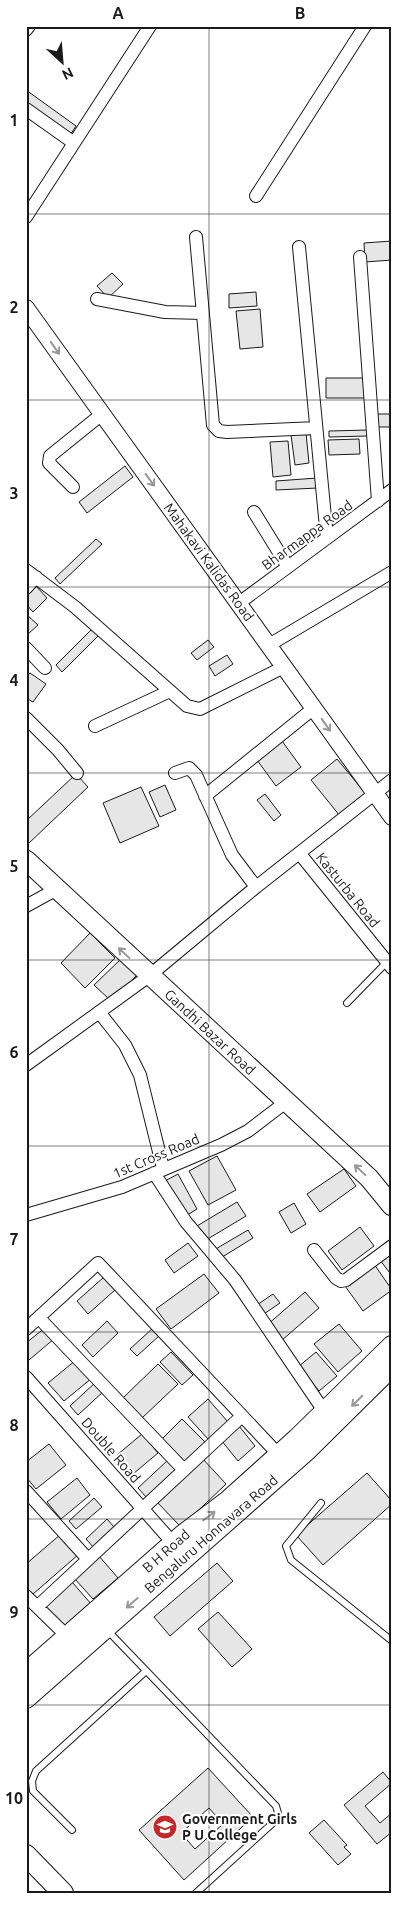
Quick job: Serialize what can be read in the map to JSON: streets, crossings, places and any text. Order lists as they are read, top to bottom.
{
  "streets": {
    "main road": ["Gandhi Bazar Road", "Bengaluru Honnavara Road", "B H Road"],
    "street": [
      "Bharmappa Road",
      "Mahakavi Kalidas Road",
      "Kasturba Road",
      "1st Cross Road",
      "Double Road"
    ]
  },
  "crossings": [
    ["Bharmappa Road", "Mahakavi Kalidas Road"],
    ["Gandhi Bazar Road", "1st Cross Road"],
    ["Double Road", "B H Road"]
  ],
  "one_way": ["Gandhi Bazar Road", "Bengaluru Honnavara Road"],
  "places": {
    "school or university": ["Government Girls P U College"]
  },
  "north": "bottom right",
  "grid": {
    "columns": ["A", "B"],
    "rows": [
      "1",
      "2",
      "3",
      "4",
      "5",
      "6",
      "7",
      "8",
      "9",
      "10"
    ]
  }
}
